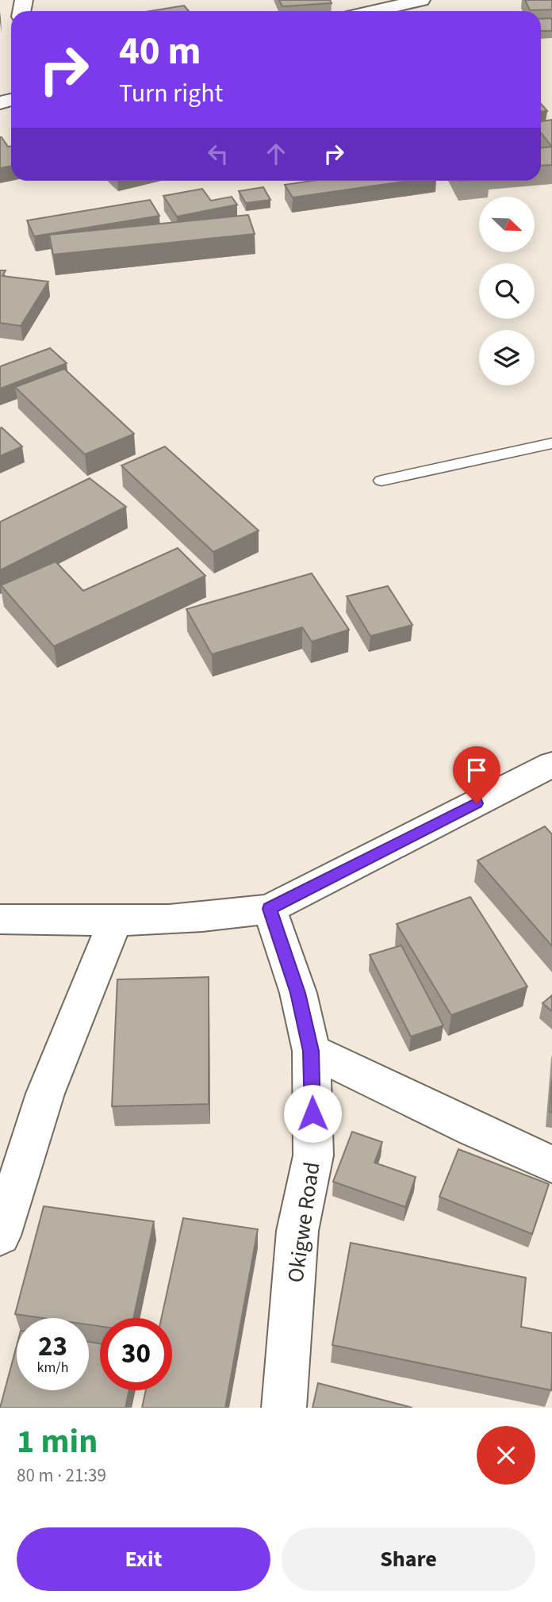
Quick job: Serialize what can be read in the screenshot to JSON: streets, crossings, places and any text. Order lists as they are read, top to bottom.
{
  "streets": {
    "street": ["Okigwe Road"]
  },
  "north": "bottom right",
  "page": {
    "turn": ["40 m", "Turn right"],
    "speed": "23 km/h",
    "limit": "30",
    "heading": ["1 min", "80 m · 21:39"],
    "buttons": ["Exit", "Share"]
  }
}
